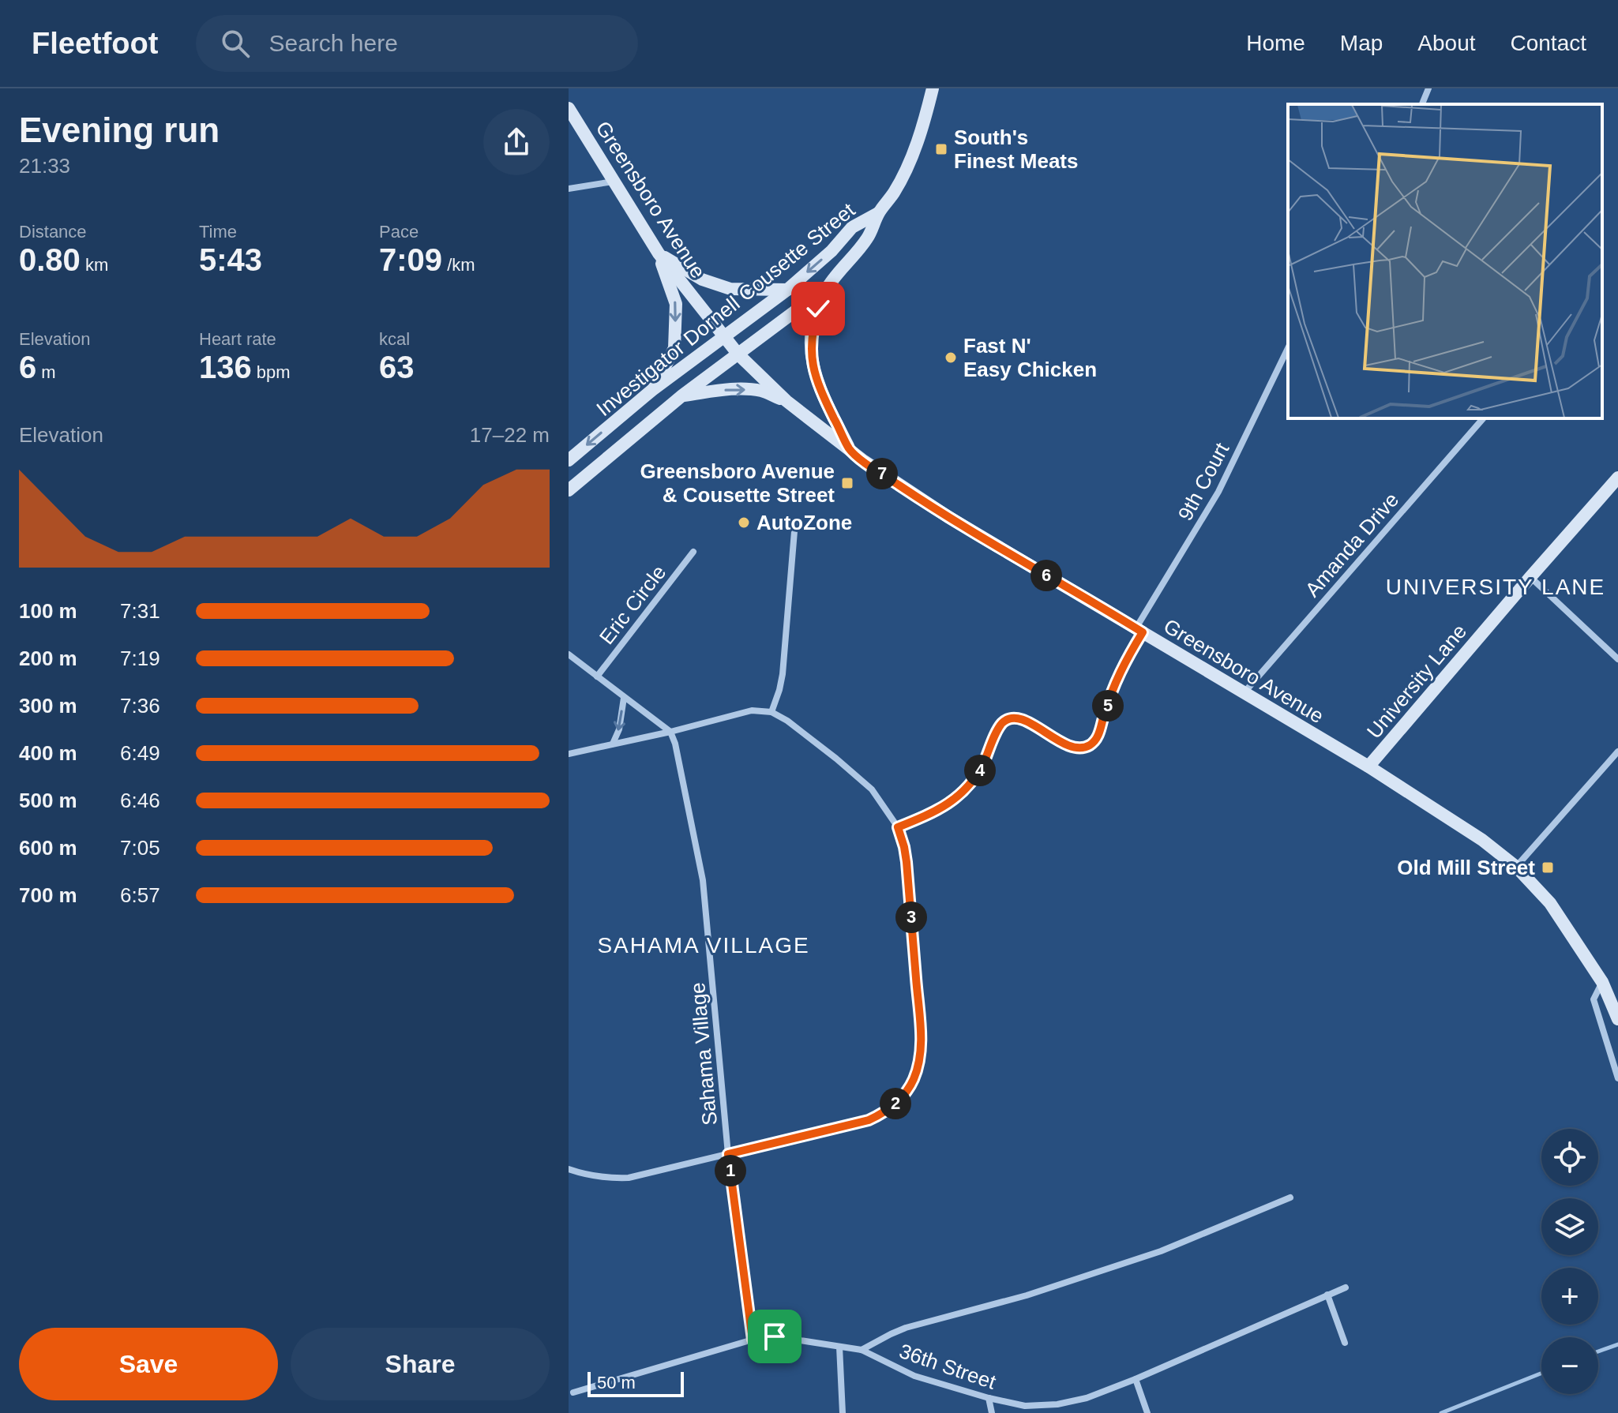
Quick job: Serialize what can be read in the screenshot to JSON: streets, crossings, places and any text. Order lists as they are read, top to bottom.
{
  "streets": {
    "main road": ["Greensboro Avenue", "Investigator Dornell Cousette Street", "University Lane"],
    "street": [
      "9th Court",
      "Amanda Drive",
      "Eric Circle",
      "Sahama Village",
      "36th Street"
    ]
  },
  "crossings": [
    ["Greensboro Avenue", "Investigator Dornell Cousette Street"],
    ["Greensboro Avenue", "9th Court"],
    ["Greensboro Avenue", "Amanda Drive"],
    ["Greensboro Avenue", "University Lane"],
    ["9th Court", "Sahama Village"]
  ],
  "districts": ["UNIVERSITY LANE", "SAHAMA VILLAGE"],
  "places": {
    "transit": ["South's Finest Meats", "Greensboro Avenue & Cousette Street", "Old Mill Street"],
    "other": ["Fast N' Easy Chicken", "AutoZone"]
  },
  "scale_bar": "50 m",
  "page": {
    "header": "Fleetfoot",
    "search": "Search here",
    "nav": [
      "Home",
      "Map",
      "About",
      "Contact"
    ],
    "heading": ["Evening run", "21:33"],
    "stats": [
      ["Distance", "0.80 km"],
      ["Time", "5:43"],
      ["Pace", "7:09 /km"],
      ["Elevation", "6 m"],
      ["Heart rate", "136 bpm"],
      ["kcal", "63"]
    ],
    "chart": ["Elevation", "17–22 m"],
    "pins": [
      "7",
      "6",
      "5",
      "4",
      "3",
      "2",
      "1"
    ],
    "list": [
      {
        "name": "100 m",
        "note": "7:31"
      },
      {
        "name": "200 m",
        "note": "7:19"
      },
      {
        "name": "300 m",
        "note": "7:36"
      },
      {
        "name": "400 m",
        "note": "6:49"
      },
      {
        "name": "500 m",
        "note": "6:46"
      },
      {
        "name": "600 m",
        "note": "7:05"
      },
      {
        "name": "700 m",
        "note": "6:57"
      }
    ],
    "map_buttons": ["+", "−"],
    "buttons": ["Save", "Share"],
    "scale": "50 m"
  }
}
